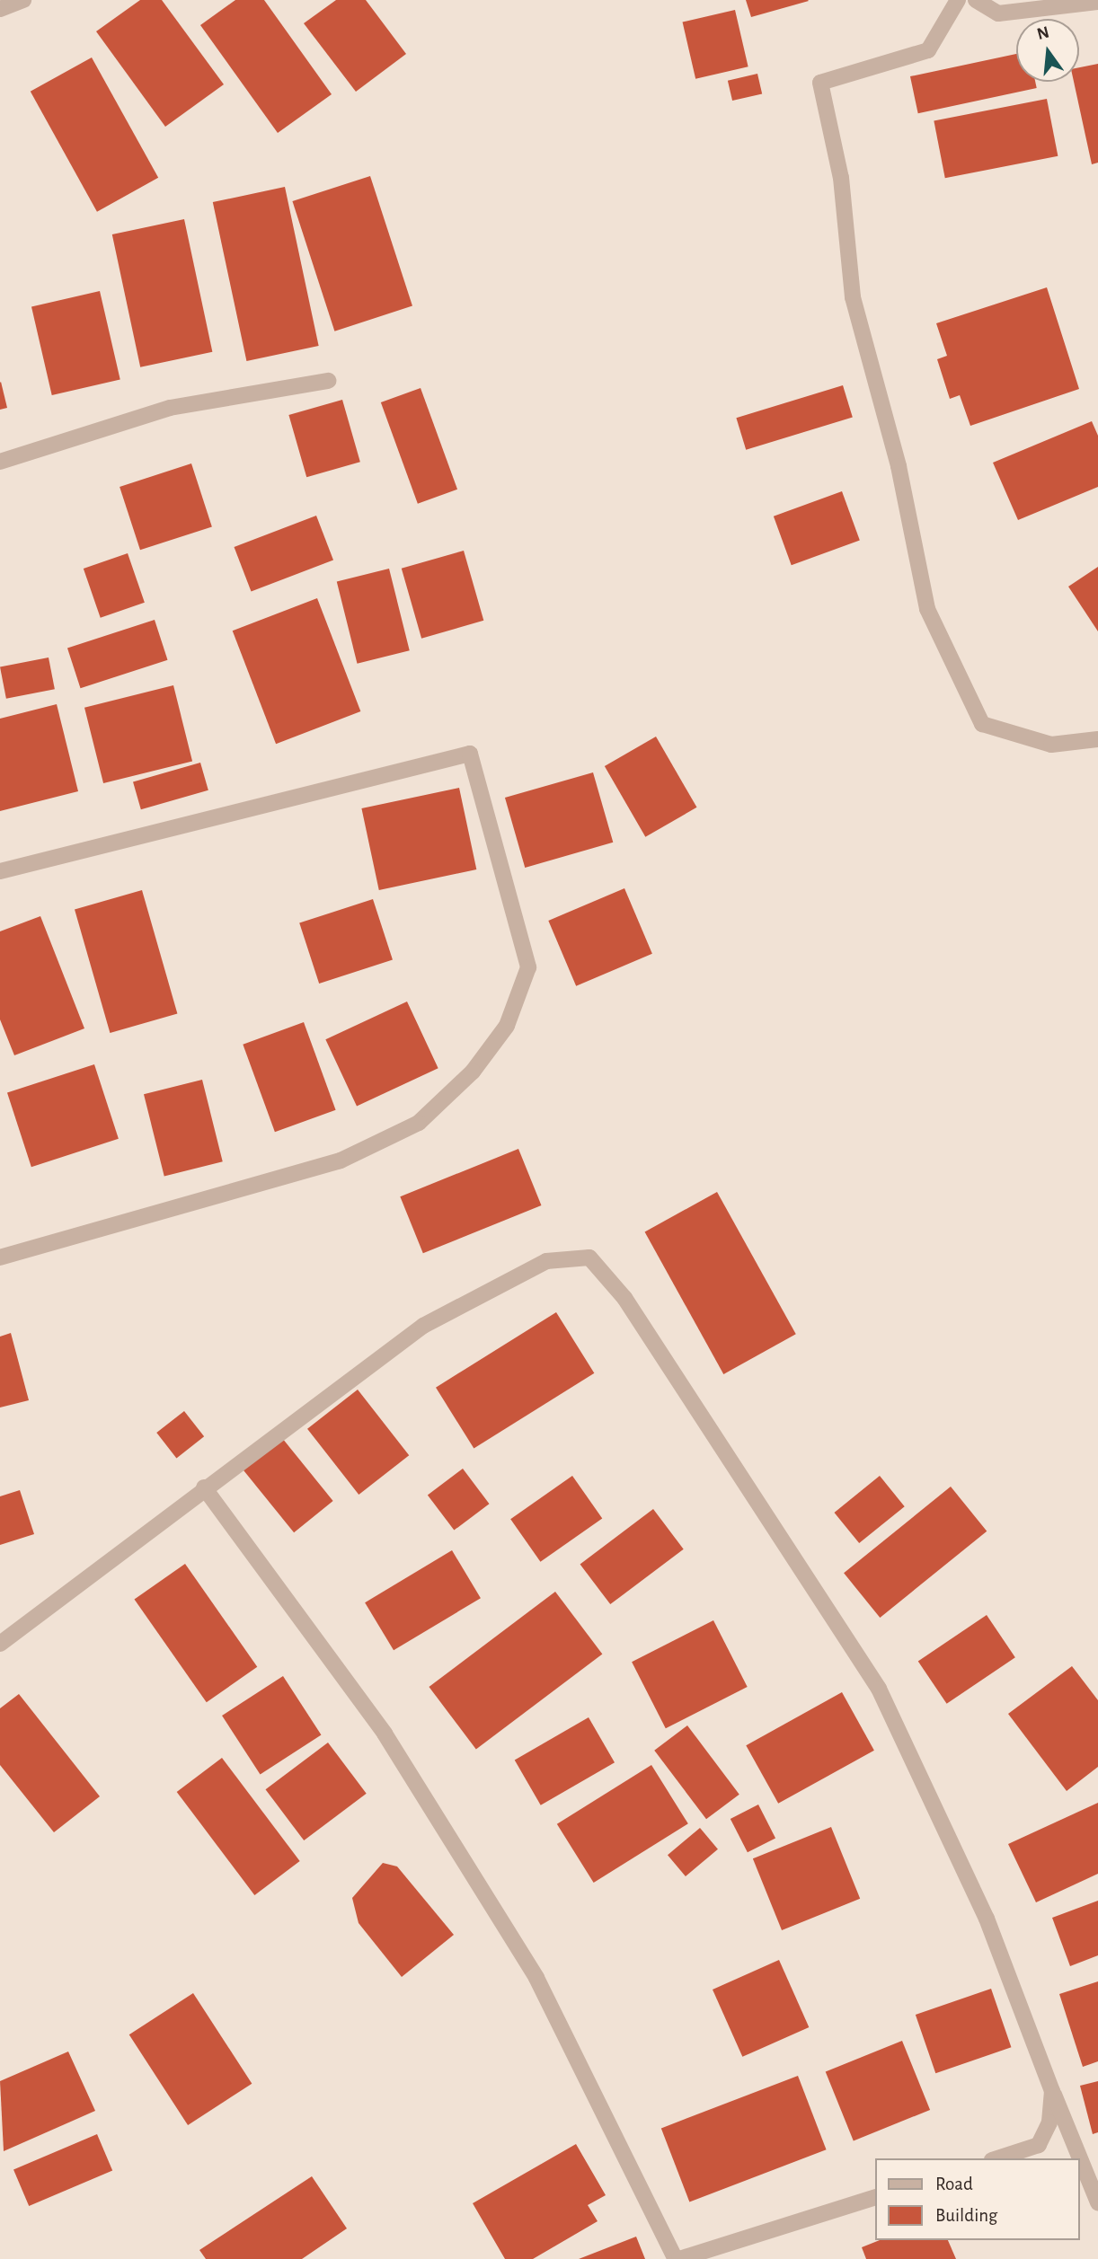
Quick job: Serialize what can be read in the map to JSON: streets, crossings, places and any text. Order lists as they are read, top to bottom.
{
  "legend": ["Road", "Building"],
  "north": "top"
}
